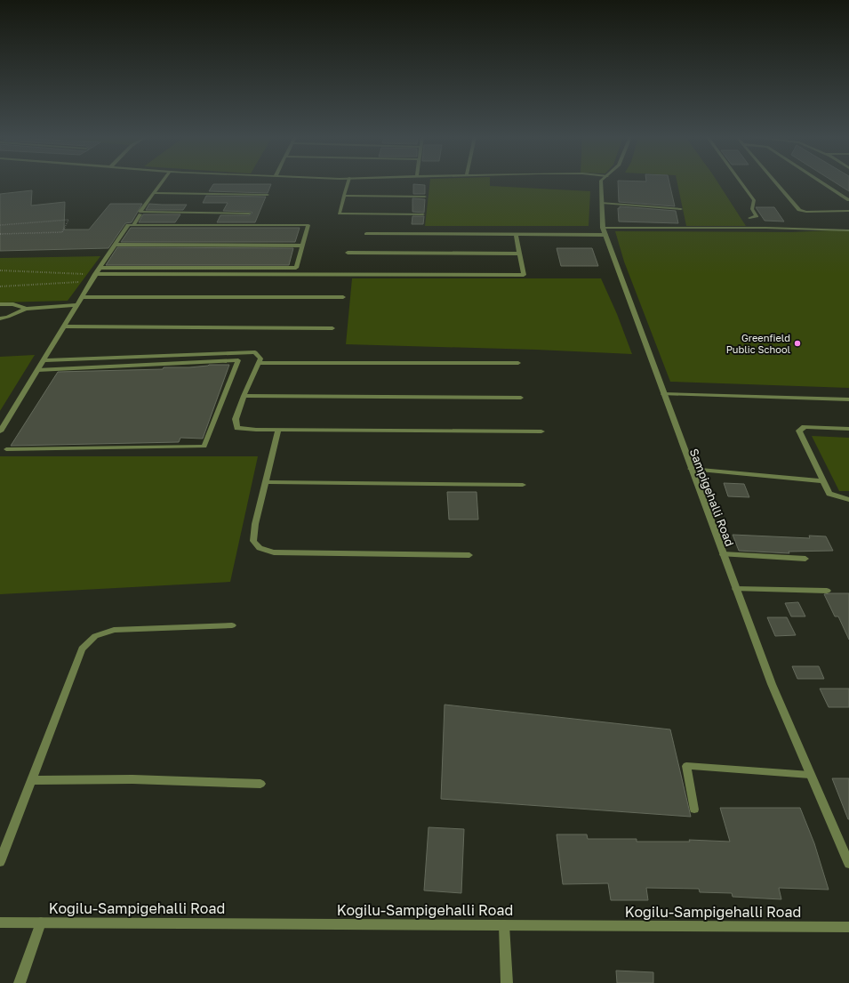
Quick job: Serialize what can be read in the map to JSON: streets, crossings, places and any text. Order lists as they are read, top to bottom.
{
  "streets": {
    "street": ["Sampigehalli Road", "Kogilu-Sampigehalli Road"]
  },
  "places": ["Greenfield Public School"]
}
